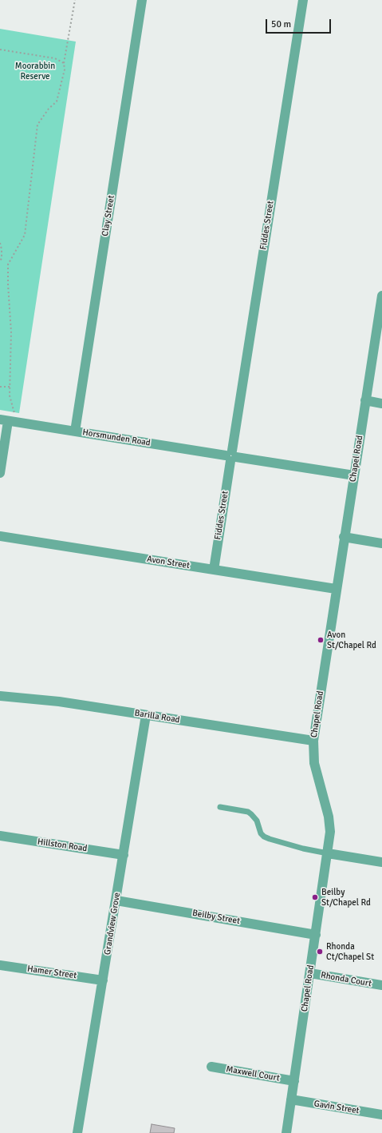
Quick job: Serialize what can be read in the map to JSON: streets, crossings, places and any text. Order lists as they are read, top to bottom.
{
  "streets": {
    "street": [
      "Clay Street",
      "Fiddes Street",
      "Horsmunden Road",
      "Chapel Road",
      "Avon Street",
      "Barilla Road",
      "Hillston Road",
      "Beilby Street",
      "Grandview Grove",
      "Hamer Street",
      "Rhonda Court",
      "Maxwell Court",
      "Gavin Street"
    ]
  },
  "crossings": [
    ["Clay Street", "Horsmunden Road"],
    ["Fiddes Street", "Horsmunden Road"],
    ["Fiddes Street", "Avon Street"],
    ["Horsmunden Road", "Chapel Road"],
    ["Chapel Road", "Avon Street"],
    ["Chapel Road", "Barilla Road"],
    ["Chapel Road", "Beilby Street"],
    ["Chapel Road", "Rhonda Court"],
    ["Chapel Road", "Maxwell Court"],
    ["Chapel Road", "Gavin Street"],
    ["Barilla Road", "Grandview Grove"],
    ["Hillston Road", "Grandview Grove"],
    ["Beilby Street", "Grandview Grove"],
    ["Grandview Grove", "Hamer Street"]
  ],
  "parks": ["Moorabbin Reserve"],
  "places": ["Avon St/Chapel Rd", "Beilby St/Chapel Rd", "Rhonda Ct/Chapel St"],
  "scale_bar": "50 m"
}
